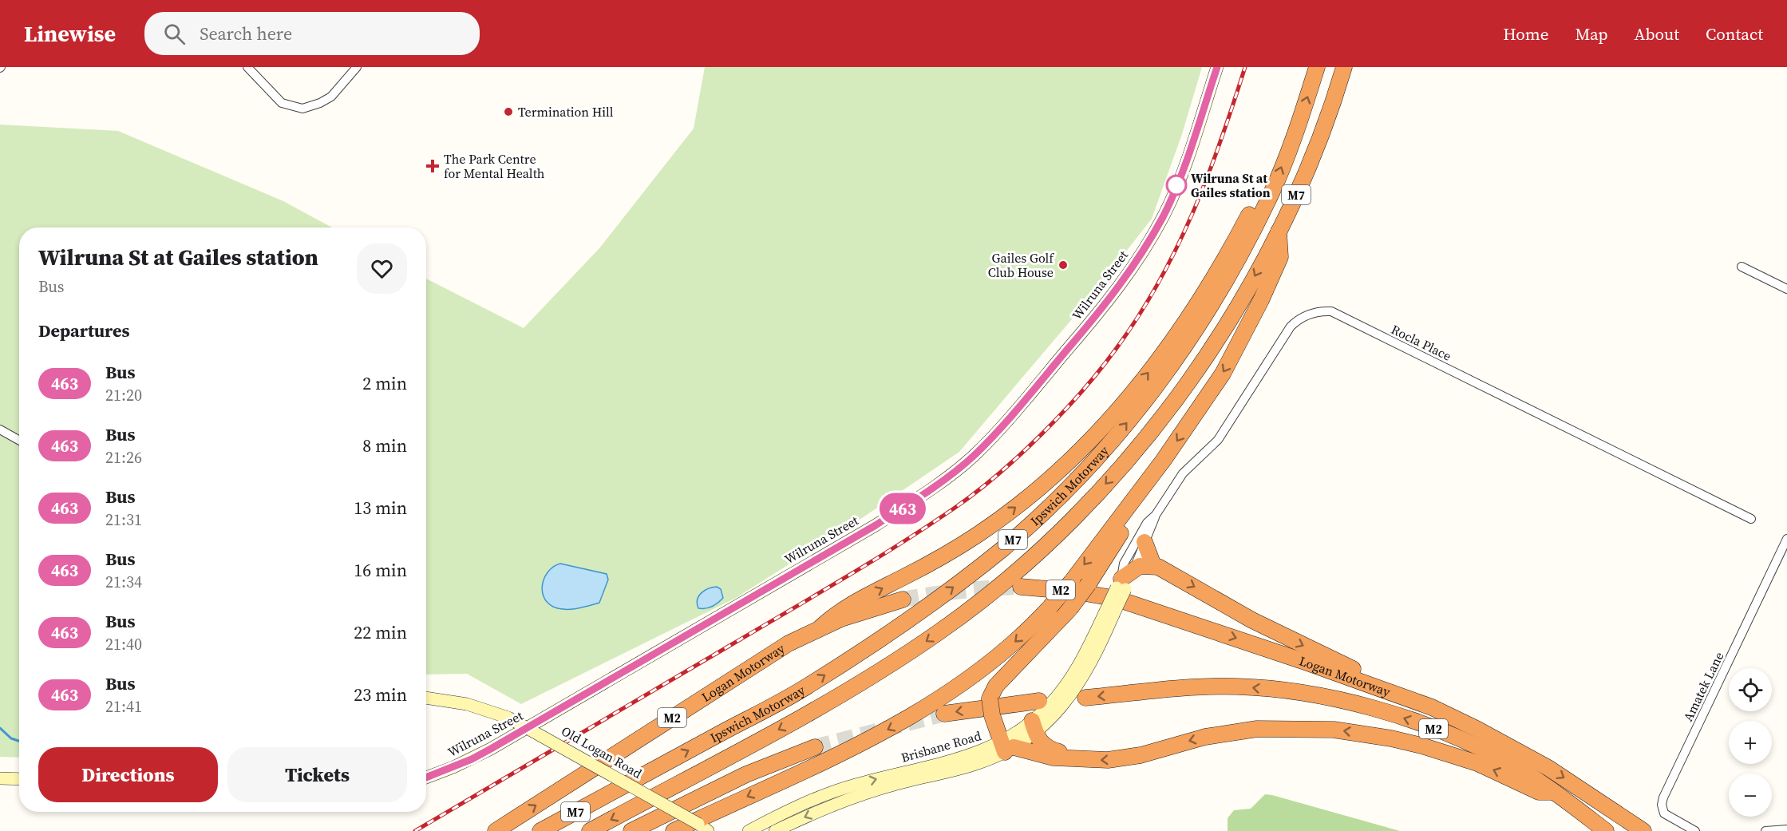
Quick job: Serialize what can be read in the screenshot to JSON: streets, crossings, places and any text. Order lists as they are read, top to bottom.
{
  "streets": {
    "highway": [
      "M7",
      "Ipswich Motorway",
      "M2",
      "Logan Motorway"
    ],
    "main road": ["Wilruna Street", "Brisbane Road", "Old Logan Road"],
    "street": ["Rocla Place", "Amatek Lane"]
  },
  "crossings": [
    ["Rocla Place", "Brisbane Road"]
  ],
  "places": {
    "other": ["Termination Hill", "Wilruna St at Gailes station", "Gailes Golf Club House"],
    "health": ["The Park Centre for Mental Health"]
  },
  "lines": ["bus line 463"],
  "page": {
    "header": "Linewise",
    "search": "Search here",
    "nav": [
      "Home",
      "Map",
      "About",
      "Contact"
    ],
    "on_map": "463",
    "heading": [
      ["Wilruna St at Gailes station", "Bus"],
      "Departures"
    ],
    "list": [
      {
        "mark": "463",
        "name": "Bus",
        "note": "21:20",
        "value": "2 min"
      },
      {
        "mark": "463",
        "name": "Bus",
        "note": "21:26",
        "value": "8 min"
      },
      {
        "mark": "463",
        "name": "Bus",
        "note": "21:31",
        "value": "13 min"
      },
      {
        "mark": "463",
        "name": "Bus",
        "note": "21:34",
        "value": "16 min"
      },
      {
        "mark": "463",
        "name": "Bus",
        "note": "21:40",
        "value": "22 min"
      },
      {
        "mark": "463",
        "name": "Bus",
        "note": "21:41",
        "value": "23 min"
      }
    ],
    "map_buttons": ["+", "−"],
    "buttons": ["Directions", "Tickets"]
  }
}
